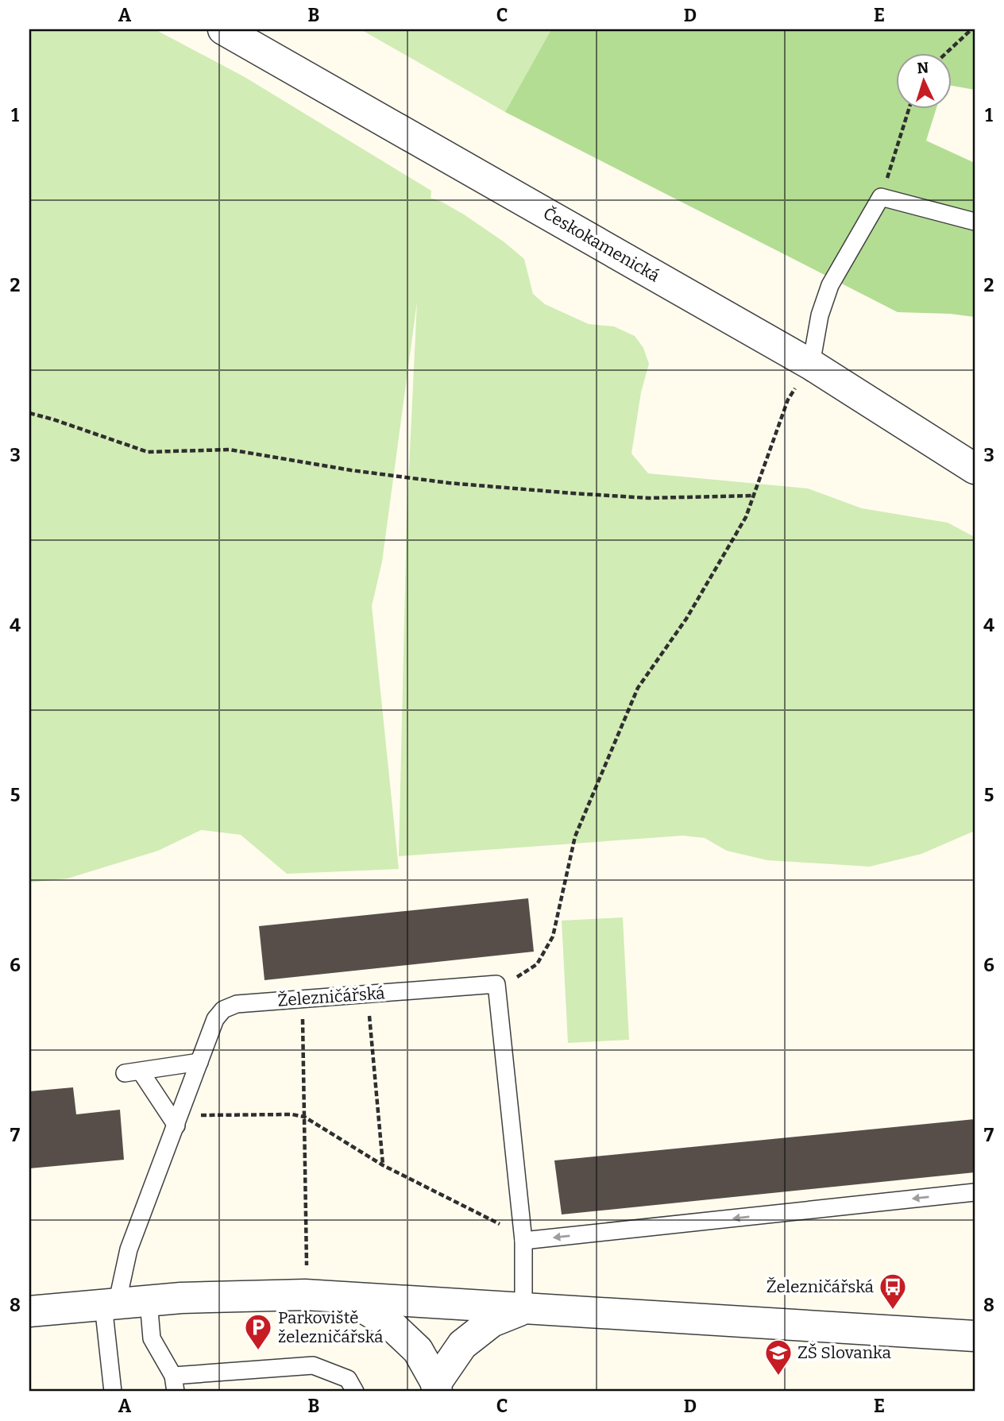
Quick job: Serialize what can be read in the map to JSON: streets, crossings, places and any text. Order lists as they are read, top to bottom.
{
  "streets": {
    "street": ["Českokamenická"],
    "lane": ["Železničářská"]
  },
  "places": {
    "bus stop": ["Železničářská"],
    "parking": ["Parkoviště železničářská"],
    "school or university": ["ZŠ Slovanka"]
  },
  "north": "top",
  "grid": {
    "columns": [
      "A",
      "B",
      "C",
      "D",
      "E"
    ],
    "rows": [
      "1",
      "2",
      "3",
      "4",
      "5",
      "6",
      "7",
      "8"
    ]
  }
}
